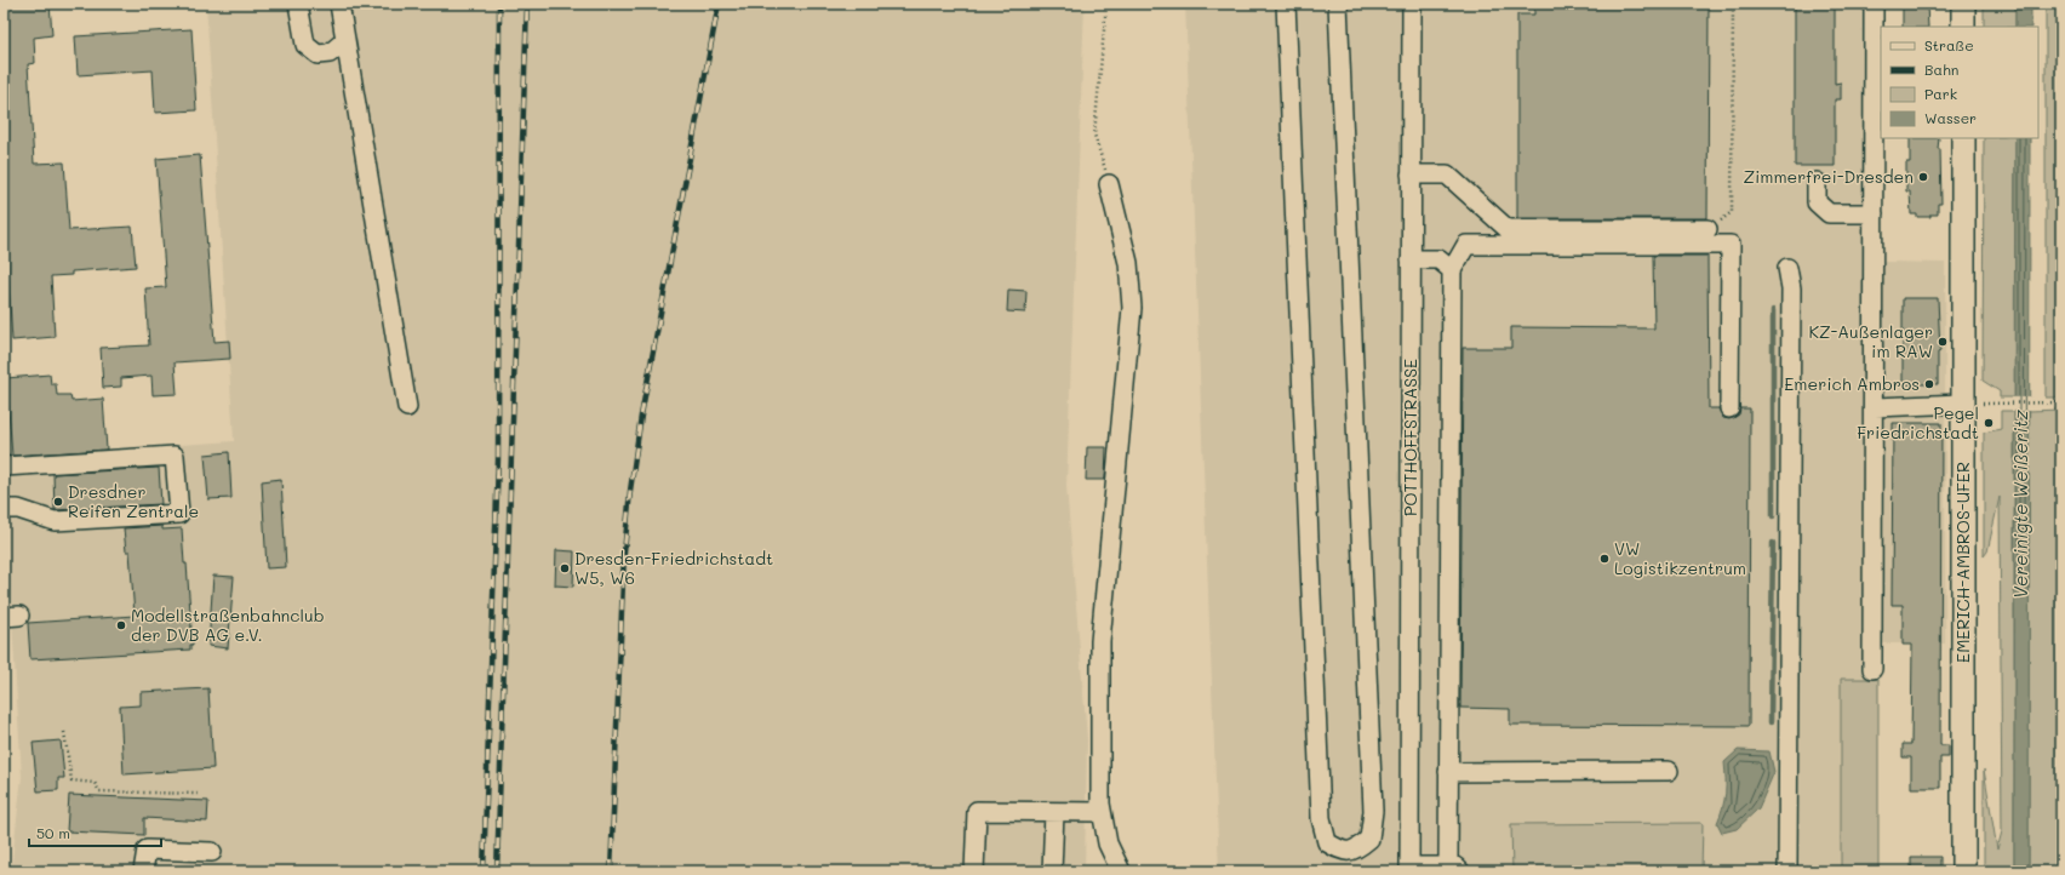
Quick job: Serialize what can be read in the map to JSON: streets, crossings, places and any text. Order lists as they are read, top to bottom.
{
  "streets": {
    "main road": ["EMERICH-AMBROS-UFER"],
    "street": ["POTTHOFFSTRASSE"]
  },
  "water": ["Vereinigte Weißeritz"],
  "places": [
    "Zimmerfrei-Dresden",
    "KZ-Außenlager im RAW",
    "Emerich Ambros",
    "Pegel Friedrichstadt",
    "Dresdner Reifen Zentrale",
    "VW Logistikzentrum",
    "Dresden-Friedrichstadt W5, W6",
    "Modellstraßenbahnclub der DVB AG e.V."
  ],
  "legend": [
    "Straße",
    "Bahn",
    "Park",
    "Wasser"
  ],
  "scale_bar": "50 m"
}
